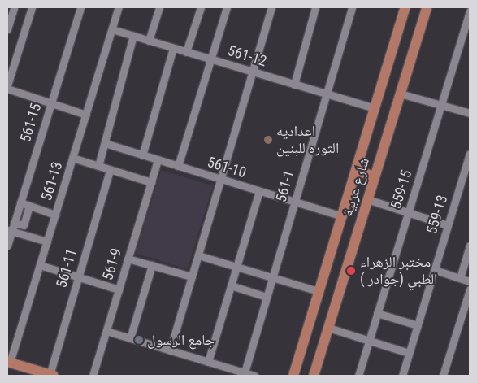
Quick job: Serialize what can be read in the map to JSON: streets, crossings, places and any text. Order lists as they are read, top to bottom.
{
  "streets": {
    "main road": ["شارع عربية"],
    "street": [
      "561-12",
      "561-15",
      "561-10",
      "561-13",
      "561-1",
      "559-15",
      "559-13",
      "561-9",
      "561-11"
    ]
  },
  "crossings": [
    ["561-12", "561-13"],
    ["561-12", "561-1"],
    ["561-12", "شارع عربية"],
    ["561-10", "561-1"],
    ["561-10", "شارع عربية"],
    ["561-10", "561-9"]
  ],
  "places": ["اعداديه الثوره للبنين", "مختبر الزهراء الطبي (جوادر )", "جامع الرسول"]
}
